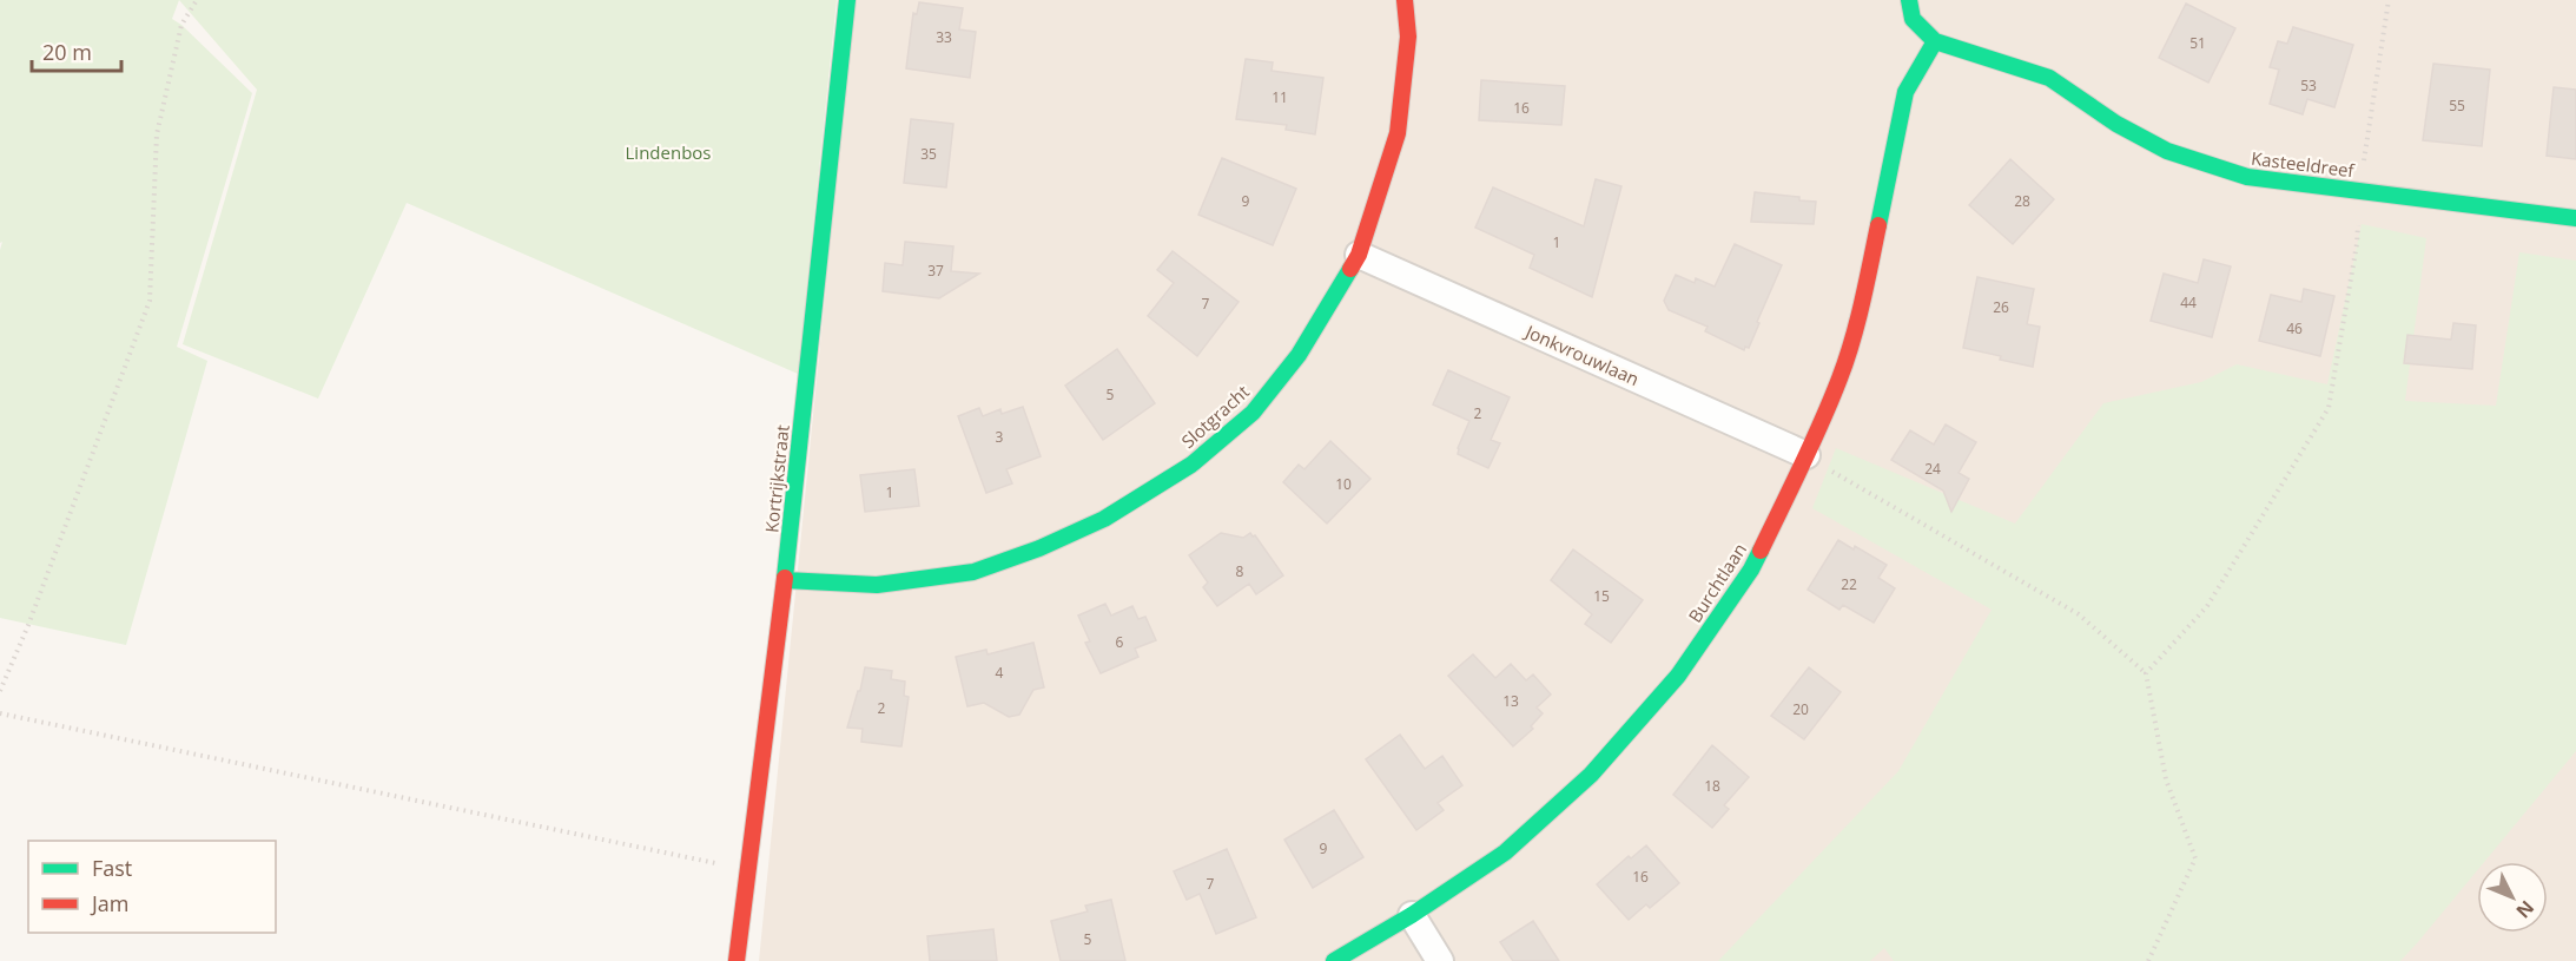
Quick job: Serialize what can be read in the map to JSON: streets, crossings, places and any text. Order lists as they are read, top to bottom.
{
  "streets": {
    "street": [
      "Kasteeldreef",
      "Jonkvrouwlaan",
      "Slotgracht",
      "Kortrijkstraat",
      "Burchtlaan"
    ]
  },
  "crossings": [
    ["Kasteeldreef", "Burchtlaan"],
    ["Jonkvrouwlaan", "Slotgracht"],
    ["Jonkvrouwlaan", "Burchtlaan"],
    ["Slotgracht", "Kortrijkstraat"]
  ],
  "parks": ["Lindenbos"],
  "house_numbers": [
    "33",
    "51",
    "53",
    "11",
    "55",
    "16",
    "35",
    "9",
    "28",
    "1",
    "37",
    "44",
    "7",
    "26",
    "46",
    "5",
    "2",
    "3",
    "24",
    "10",
    "1",
    "8",
    "22",
    "15",
    "6",
    "4",
    "13",
    "2",
    "20",
    "18",
    "9",
    "16",
    "7",
    "5"
  ],
  "legend": ["Fast", "Jam"],
  "scale_bar": "20 m",
  "north": "bottom right"
}
